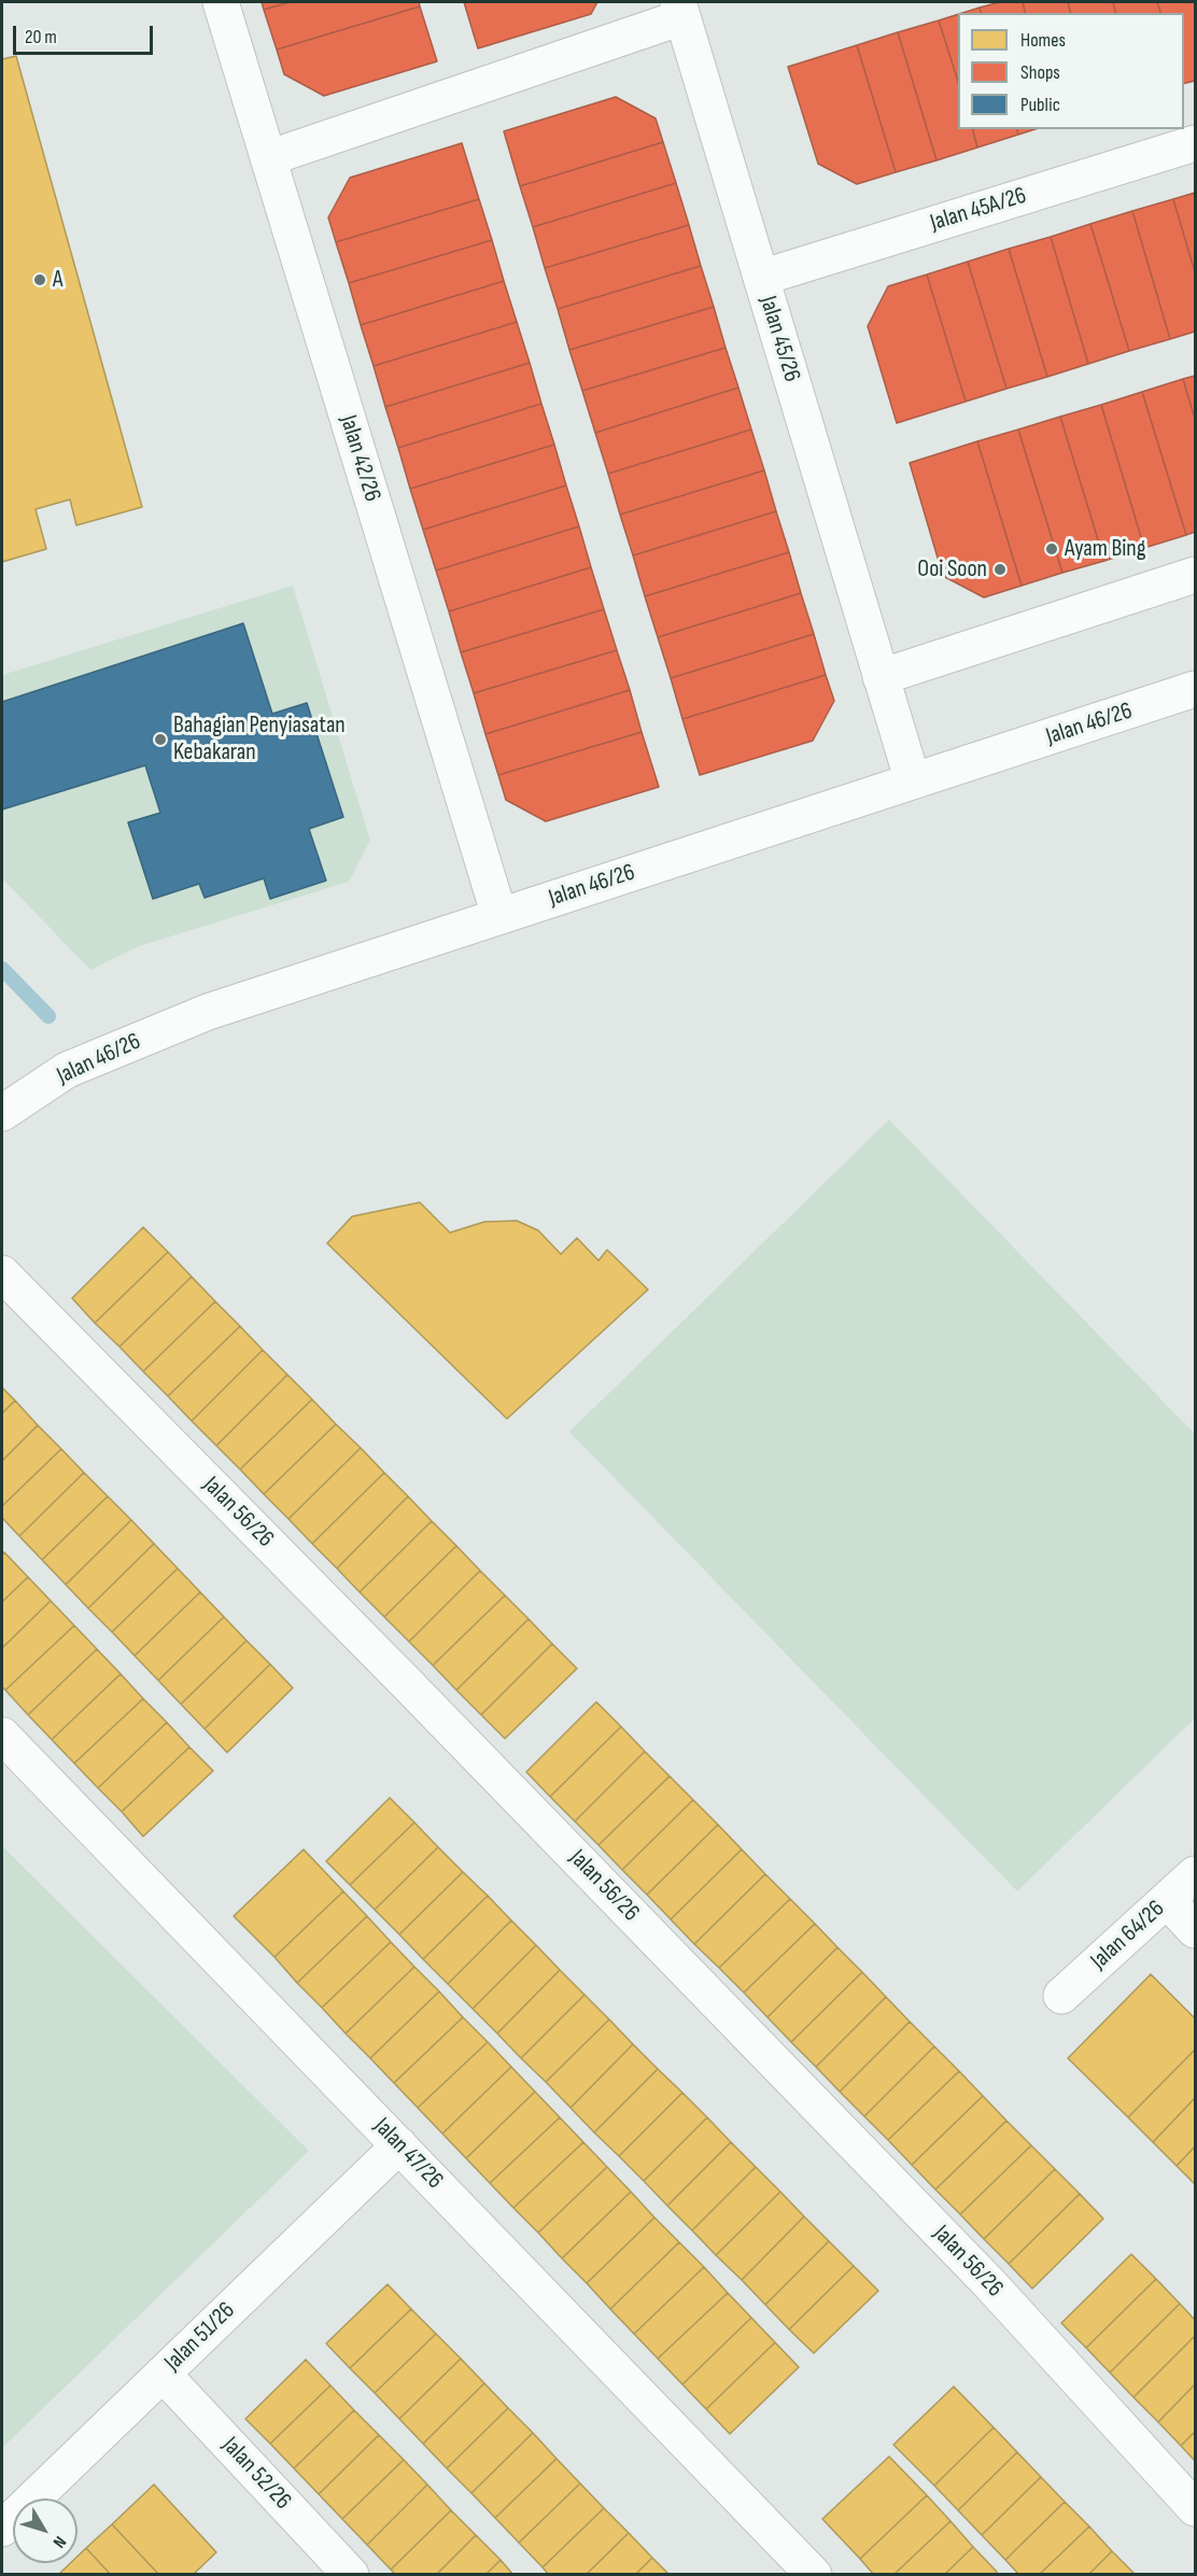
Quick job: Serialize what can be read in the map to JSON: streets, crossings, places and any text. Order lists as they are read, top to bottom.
{
  "streets": {
    "street": [
      "Jalan 45A/26",
      "Jalan 45/26",
      "Jalan 42/26",
      "Jalan 46/26",
      "Jalan 56/26",
      "Jalan 64/26",
      "Jalan 47/26",
      "Jalan 51/26",
      "Jalan 52/26"
    ]
  },
  "crossings": [
    ["Jalan 45A/26", "Jalan 45/26"],
    ["Jalan 45/26", "Jalan 46/26"],
    ["Jalan 42/26", "Jalan 46/26"],
    ["Jalan 47/26", "Jalan 51/26"],
    ["Jalan 51/26", "Jalan 52/26"]
  ],
  "places": [
    "A",
    "Ayam Bing",
    "Ooi Soon",
    "Bahagian Penyiasatan Kebakaran"
  ],
  "legend": ["Homes", "Shops", "Public"],
  "scale_bar": "20 m",
  "north": "bottom right"
}
